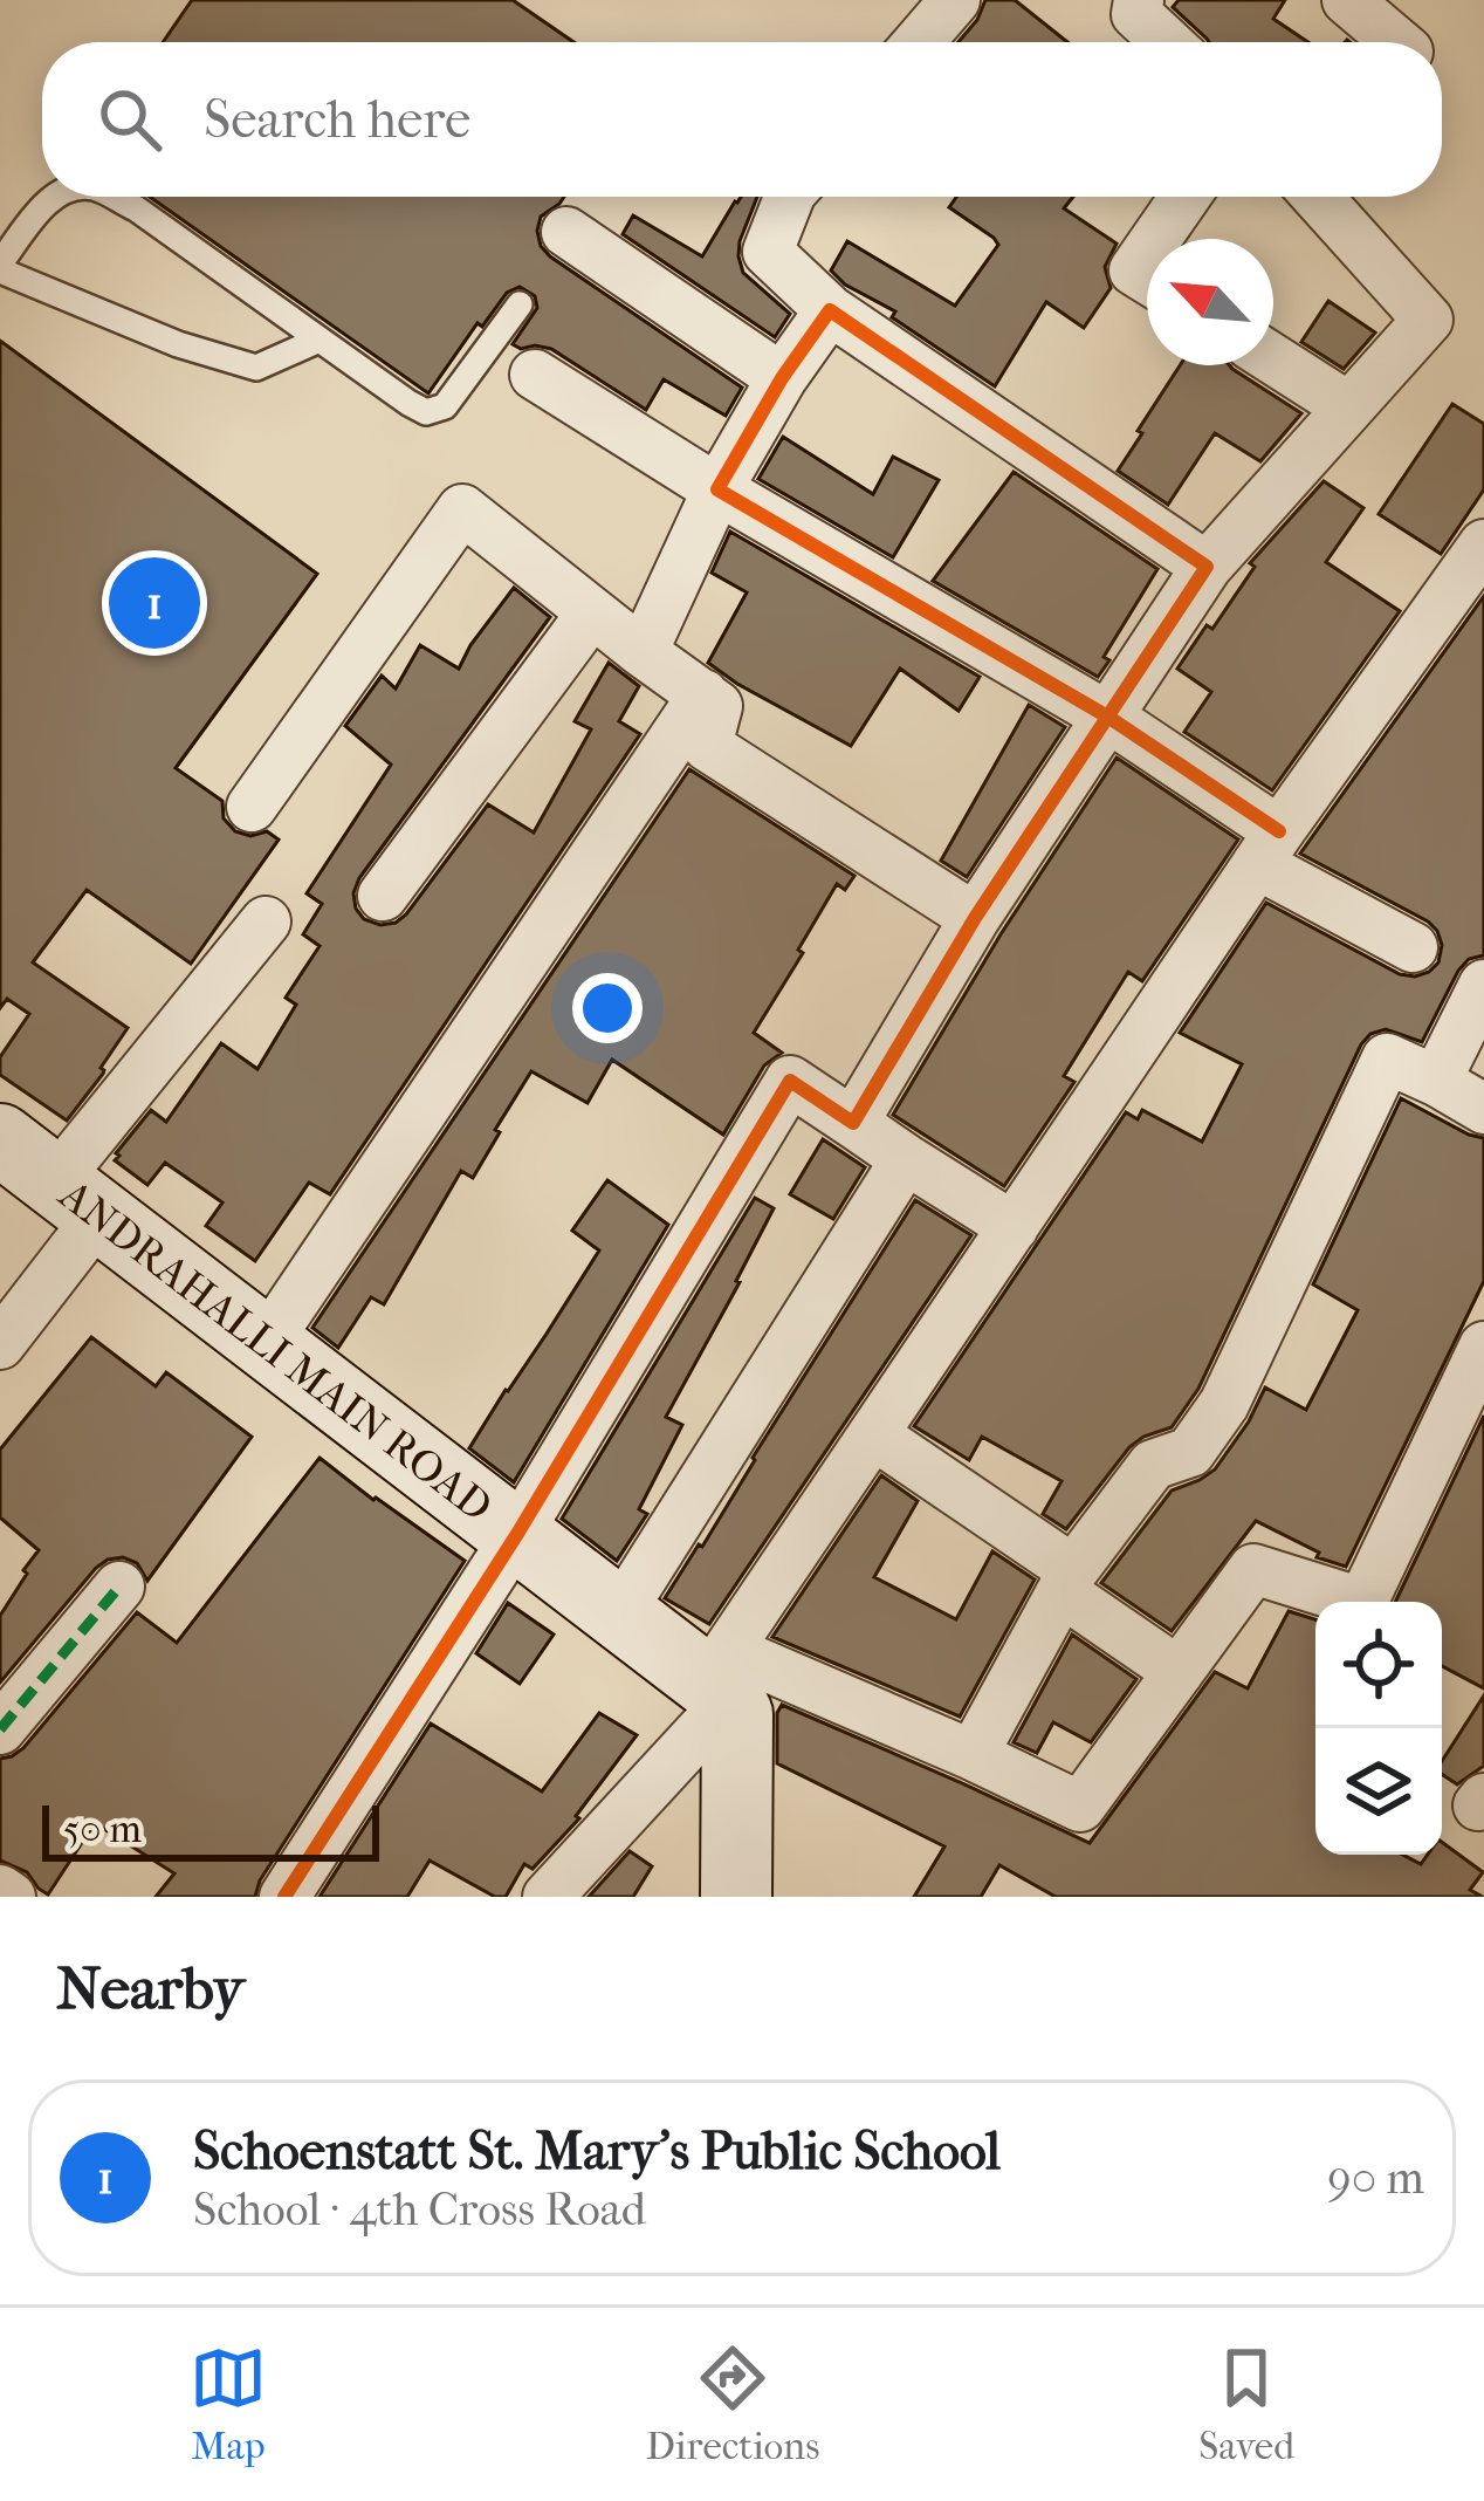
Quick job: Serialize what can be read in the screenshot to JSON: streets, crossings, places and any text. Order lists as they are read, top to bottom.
{
  "streets": {
    "main road": ["ANDRAHALLI MAIN ROAD"]
  },
  "scale_bar": "50 m",
  "north": "top left",
  "page": {
    "search": "Search here",
    "pins": "1",
    "scale": "50 m",
    "heading": "Nearby",
    "list": [
      {
        "mark": "1",
        "name": "Schoenstatt St. Mary's Public School",
        "note": "School · 4th Cross Road",
        "value": "90 m"
      }
    ],
    "nav": ["Map", "Directions", "Saved"]
  }
}
